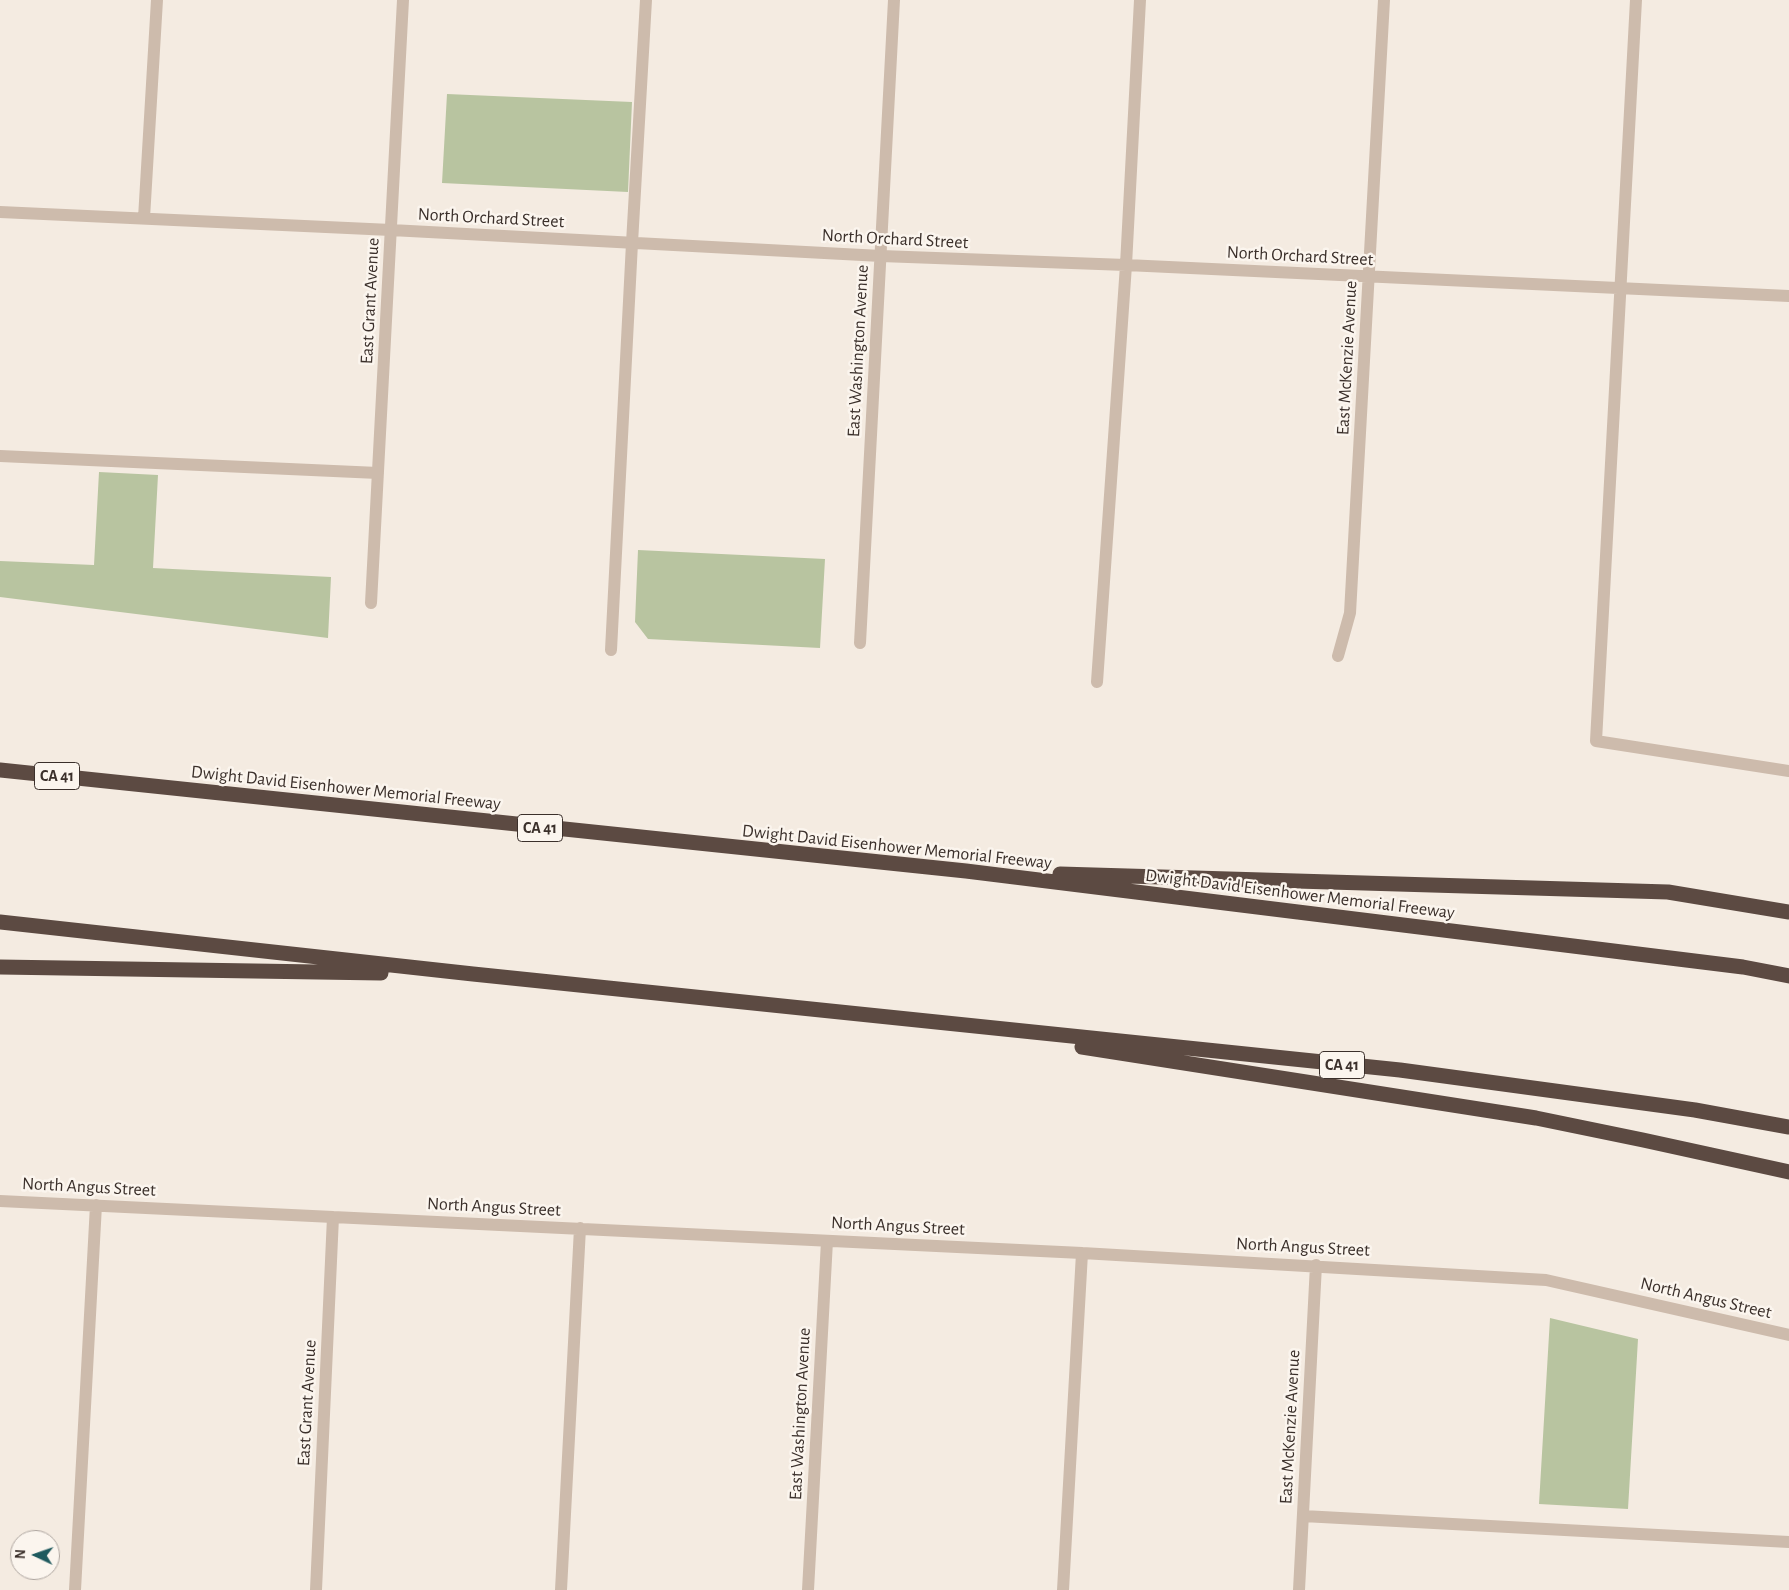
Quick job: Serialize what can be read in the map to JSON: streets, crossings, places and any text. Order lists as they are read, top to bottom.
{
  "streets": {
    "highway": ["CA 41", "Dwight David Eisenhower Memorial Freeway"],
    "street": [
      "North Orchard Street",
      "East Grant Avenue",
      "East Washington Avenue",
      "East McKenzie Avenue",
      "North Angus Street"
    ]
  },
  "crossings": [
    ["North Orchard Street", "East Grant Avenue"],
    ["North Orchard Street", "East Washington Avenue"],
    ["North Orchard Street", "East McKenzie Avenue"],
    ["East Grant Avenue", "North Angus Street"],
    ["East Washington Avenue", "North Angus Street"],
    ["East McKenzie Avenue", "North Angus Street"]
  ],
  "north": "left"
}
